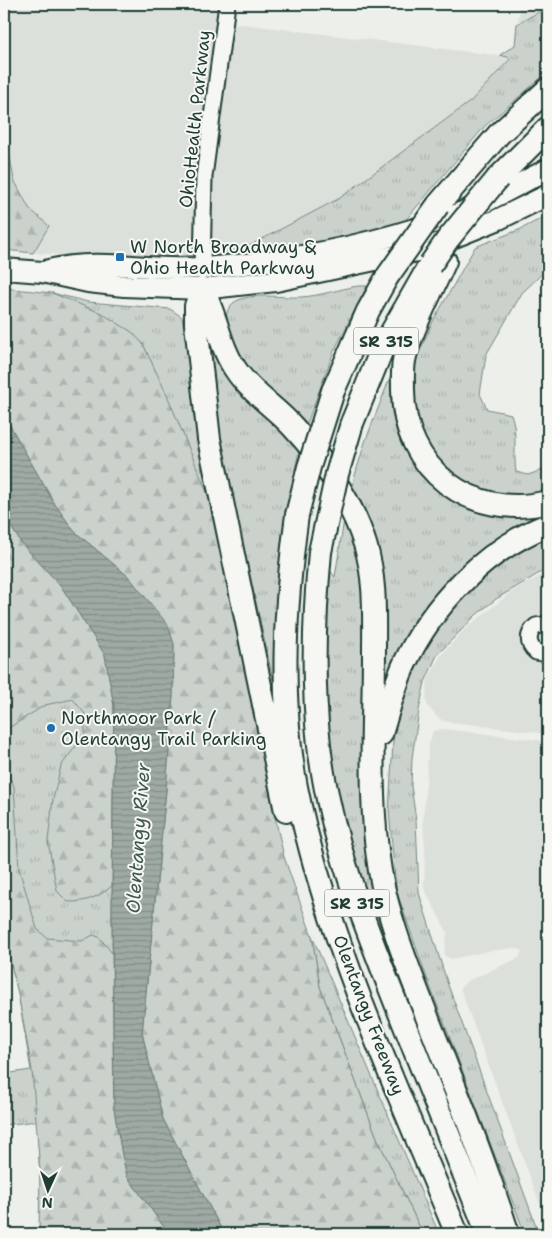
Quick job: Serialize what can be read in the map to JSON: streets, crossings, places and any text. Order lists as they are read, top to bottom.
{
  "streets": {
    "highway": ["SR 315", "Olentangy Freeway"],
    "street": ["OhioHealth Parkway"]
  },
  "water": ["Olentangy River"],
  "places": {
    "transit": ["W North Broadway & Ohio Health Parkway"],
    "other": ["Northmoor Park / Olentangy Trail Parking"]
  },
  "north": "bottom"
}
